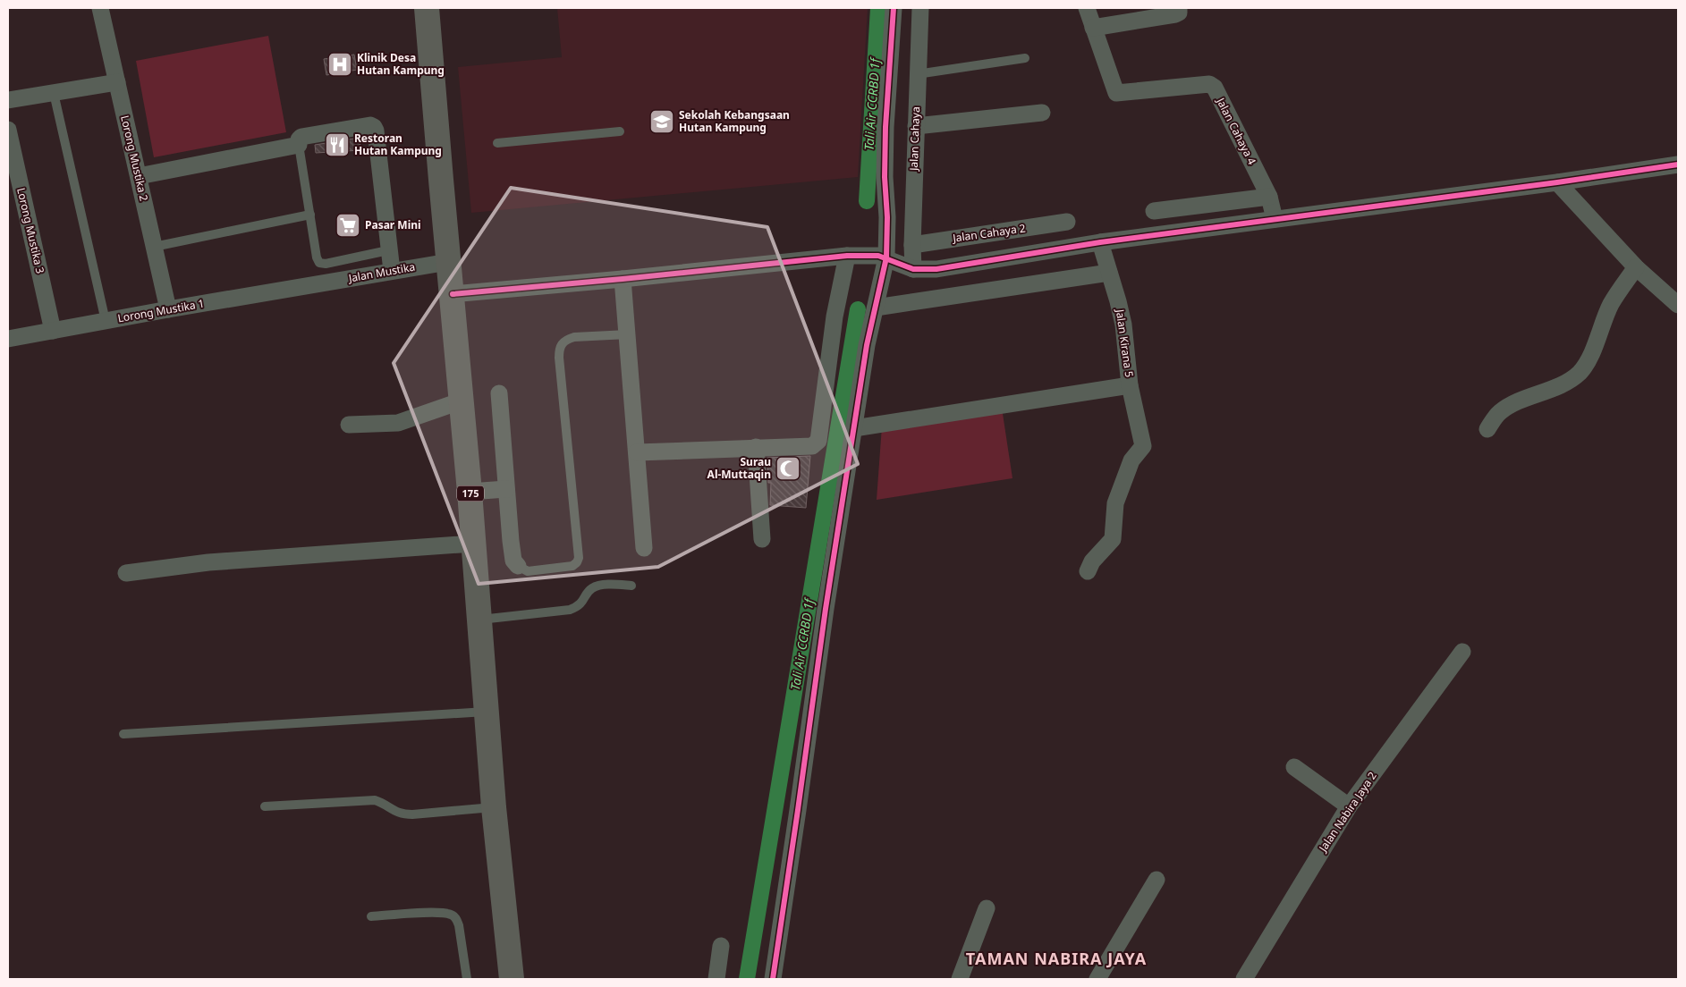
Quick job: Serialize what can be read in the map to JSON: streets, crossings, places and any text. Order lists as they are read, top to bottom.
{
  "streets": {
    "main road": ["175"],
    "street": [
      "Jalan Cahaya 4",
      "Jalan Cahaya",
      "Lorong Mustika 2",
      "Lorong Mustika 3",
      "Jalan Cahaya 2",
      "Jalan Mustika",
      "Lorong Mustika 1",
      "Jalan Kirana 5",
      "Jalan Nabira Jaya 2"
    ]
  },
  "crossings": [
    ["Jalan Cahaya", "Jalan Cahaya 2"],
    ["Lorong Mustika 2", "Lorong Mustika 1"],
    ["Lorong Mustika 3", "Lorong Mustika 1"],
    ["Jalan Mustika", "Lorong Mustika 1"],
    ["Jalan Mustika", "175"]
  ],
  "districts": ["TAMAN NABIRA JAYA"],
  "water": ["Tali Air CCRBD 1f"],
  "places": {
    "hospital": ["Klinik Desa Hutan Kampung"],
    "school or university": ["Sekolah Kebangsaan Hutan Kampung"],
    "restaurant": ["Restoran Hutan Kampung"],
    "supermarket": ["Pasar Mini"],
    "mosque": ["Surau Al-Muttaqin"]
  }
}
